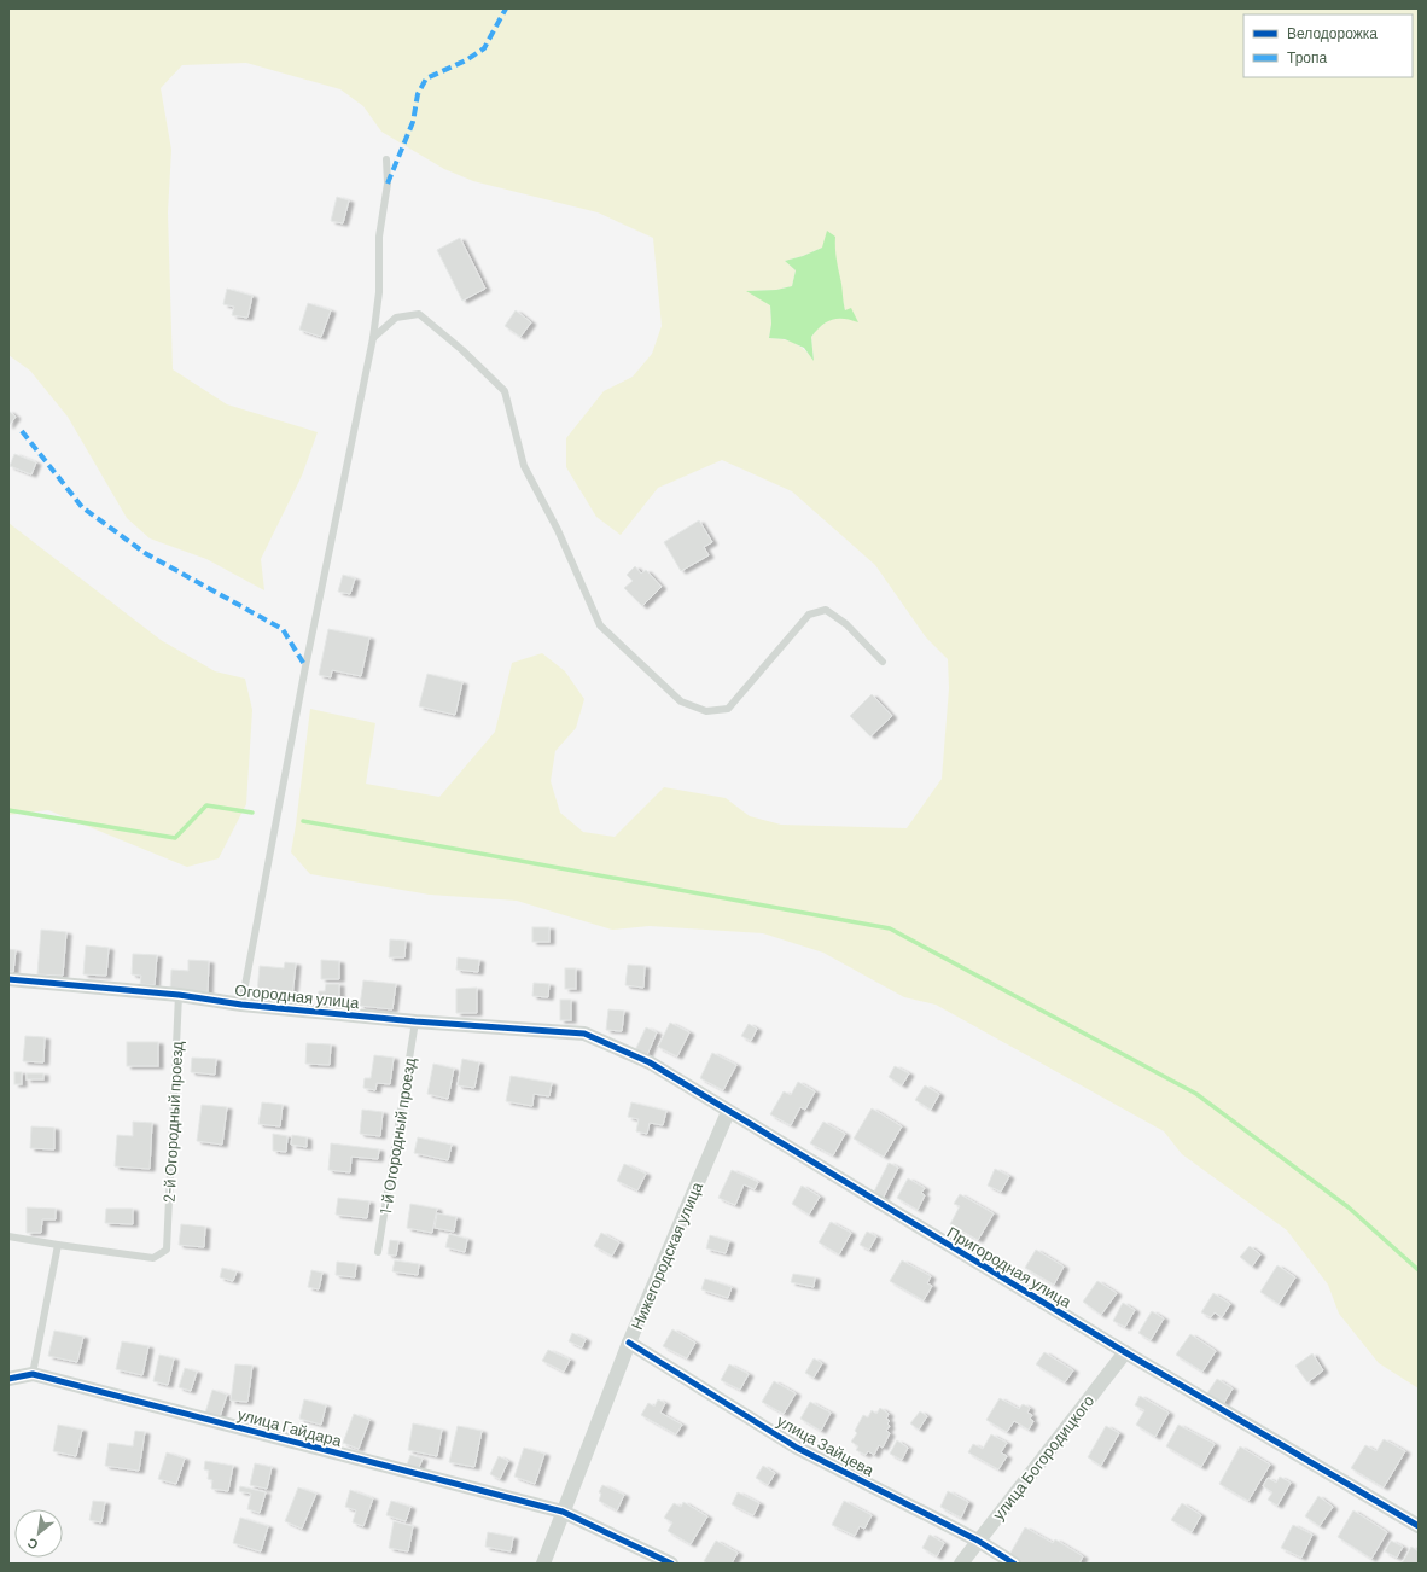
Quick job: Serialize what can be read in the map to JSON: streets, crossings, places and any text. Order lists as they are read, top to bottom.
{
  "streets": {
    "street": [
      "Огородная улица",
      "Нижегородская улица",
      "Пригородная улица",
      "улица Гайдара",
      "улица Зайцева",
      "улица Богородицкого"
    ],
    "lane": ["2-й Огородный проезд", "1-й Огородный проезд"]
  },
  "crossings": [
    ["Огородная улица", "2-й Огородный проезд"],
    ["Огородная улица", "1-й Огородный проезд"],
    ["Огородная улица", "Пригородная улица"],
    ["Нижегородская улица", "Пригородная улица"],
    ["Нижегородская улица", "улица Гайдара"],
    ["Нижегородская улица", "улица Зайцева"],
    ["Пригородная улица", "улица Богородицкого"],
    ["улица Зайцева", "улица Богородицкого"]
  ],
  "legend": ["Велодорожка", "Тропа"],
  "north": "bottom left"
}
